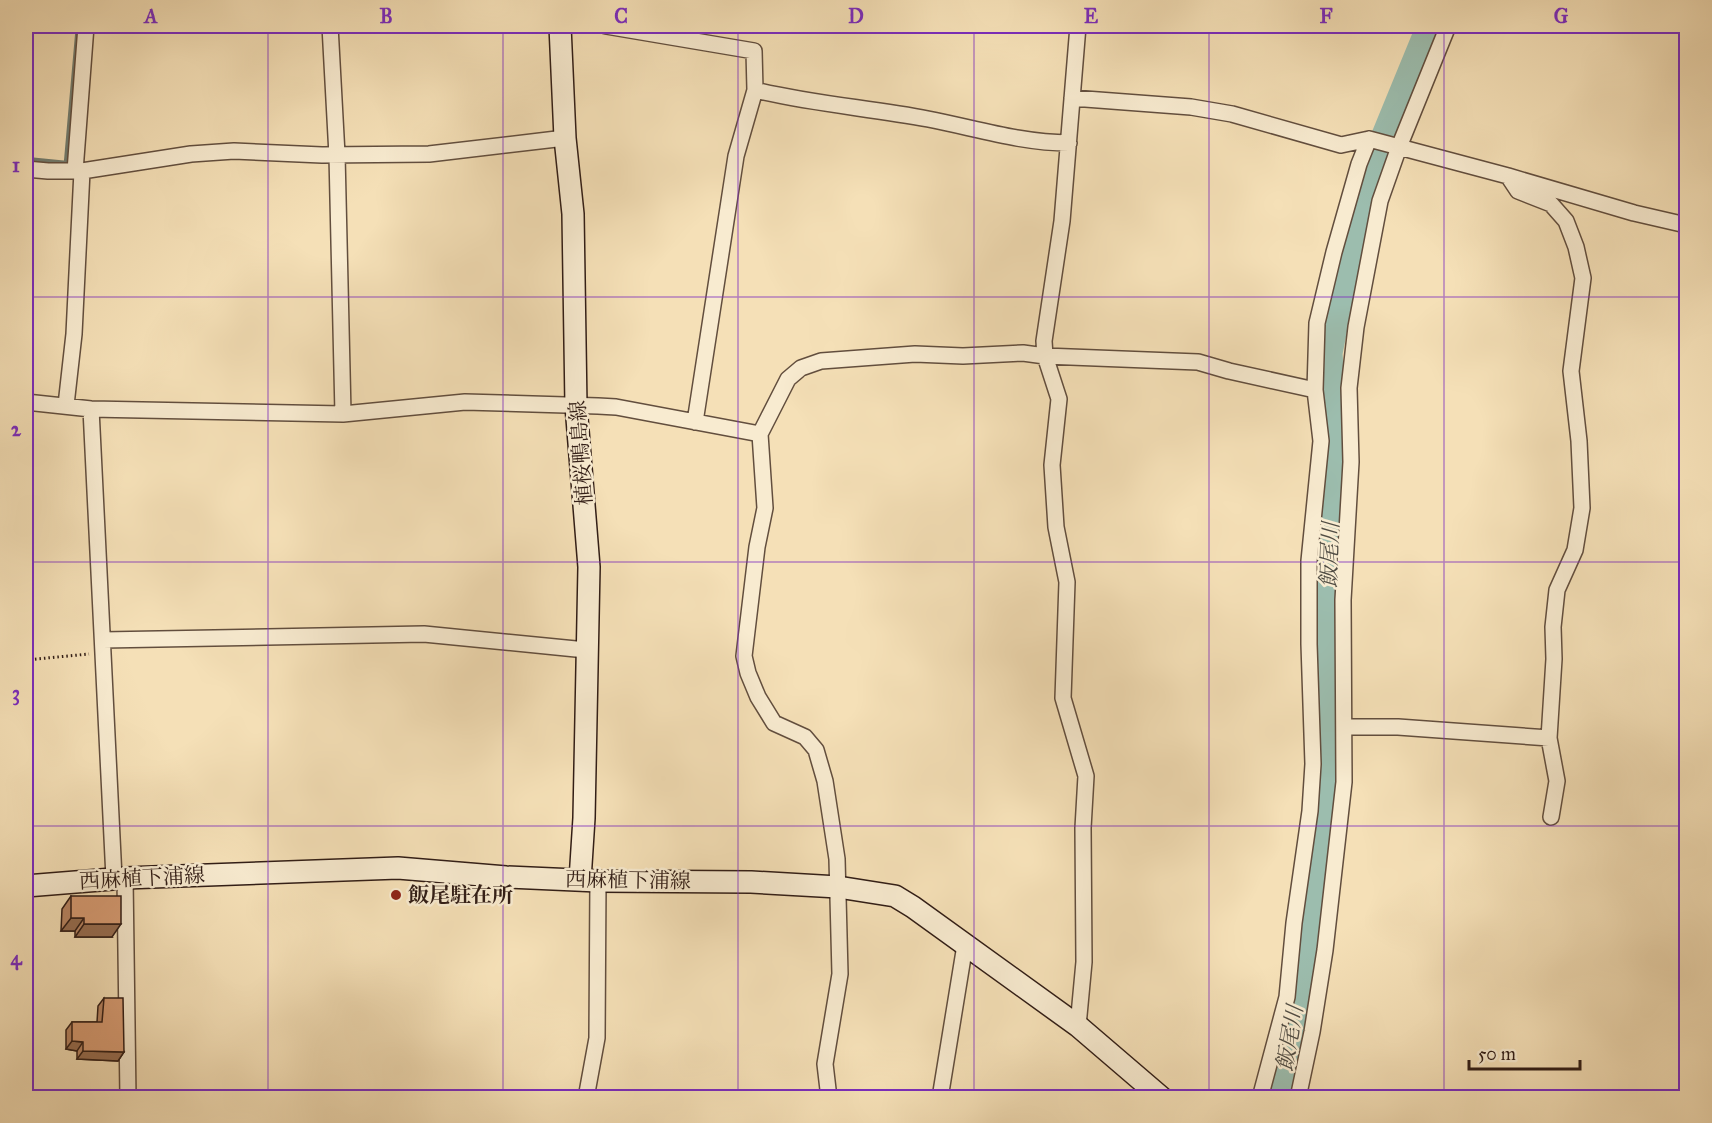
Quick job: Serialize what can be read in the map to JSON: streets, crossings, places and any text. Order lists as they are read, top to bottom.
{
  "streets": {
    "main road": ["植桜鴨島線", "西麻植下浦線"]
  },
  "crossings": [
    ["植桜鴨島線", "西麻植下浦線"]
  ],
  "water": ["飯尾川"],
  "places": ["飯尾駐在所"],
  "scale_bar": "50 m",
  "grid": {
    "columns": [
      "A",
      "B",
      "C",
      "D",
      "E",
      "F",
      "G"
    ],
    "rows": [
      "1",
      "2",
      "3",
      "4"
    ]
  }
}
